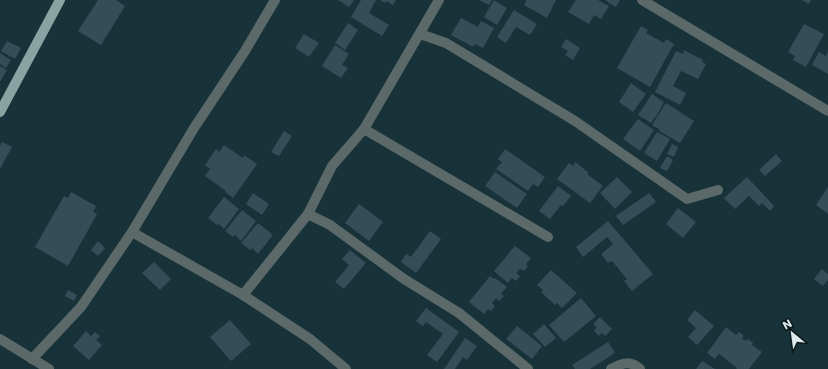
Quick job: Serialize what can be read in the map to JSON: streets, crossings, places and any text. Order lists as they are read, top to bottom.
{
  "north": "top left"
}
